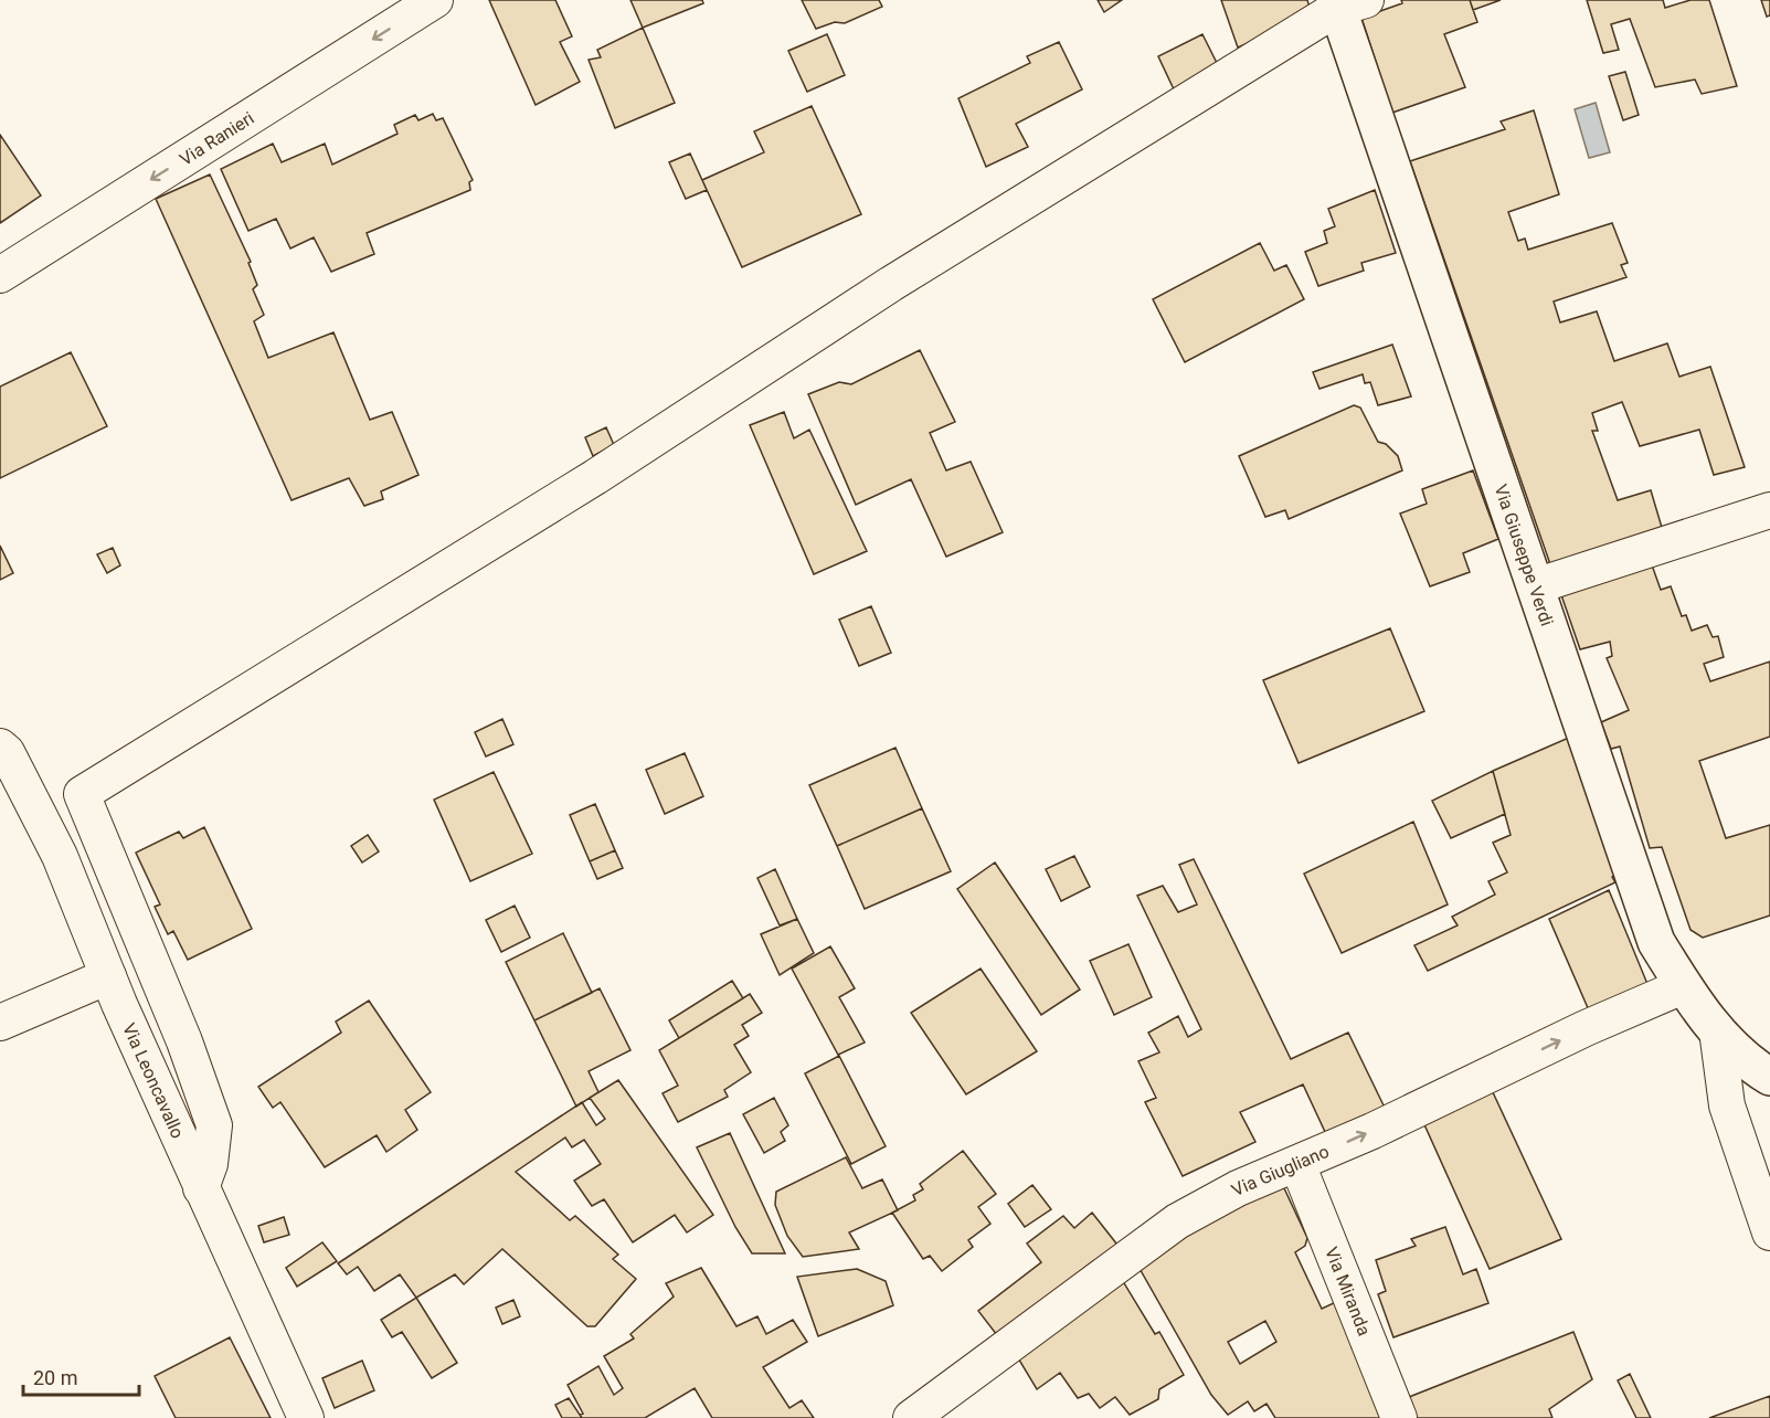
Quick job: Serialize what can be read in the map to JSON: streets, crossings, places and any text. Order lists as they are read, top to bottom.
{
  "streets": {
    "street": [
      "Via Ranieri",
      "Via Giuseppe Verdi",
      "Via Leoncavallo",
      "Via Giugliano",
      "Via Miranda"
    ]
  },
  "crossings": [
    ["Via Giuseppe Verdi", "Via Giugliano"],
    ["Via Giugliano", "Via Miranda"]
  ],
  "one_way": ["Via Ranieri", "Via Giugliano"],
  "scale_bar": "20 m"
}
